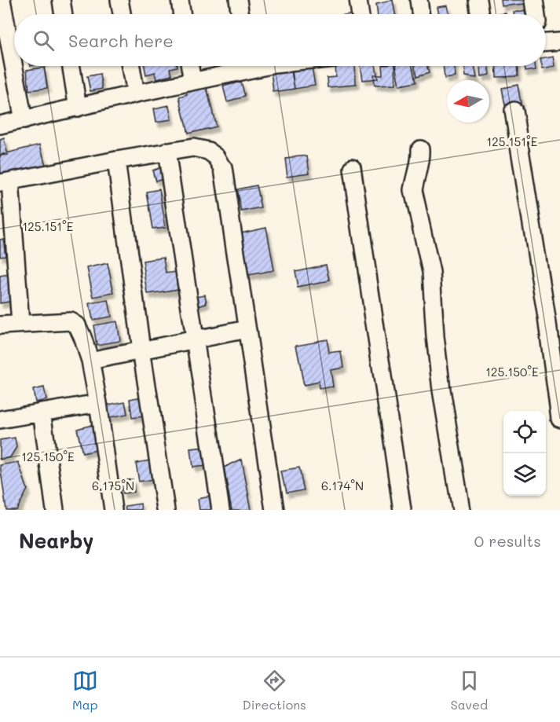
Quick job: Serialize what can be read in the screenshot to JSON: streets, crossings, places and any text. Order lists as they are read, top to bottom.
{
  "north": "left",
  "page": {
    "search": "Search here",
    "heading": ["Nearby", "0 results"],
    "nav": ["Map", "Directions", "Saved"]
  },
  "coordinates": [
    "125.151°E",
    "125.150°E",
    "6.175°N",
    "6.174°N"
  ]
}
